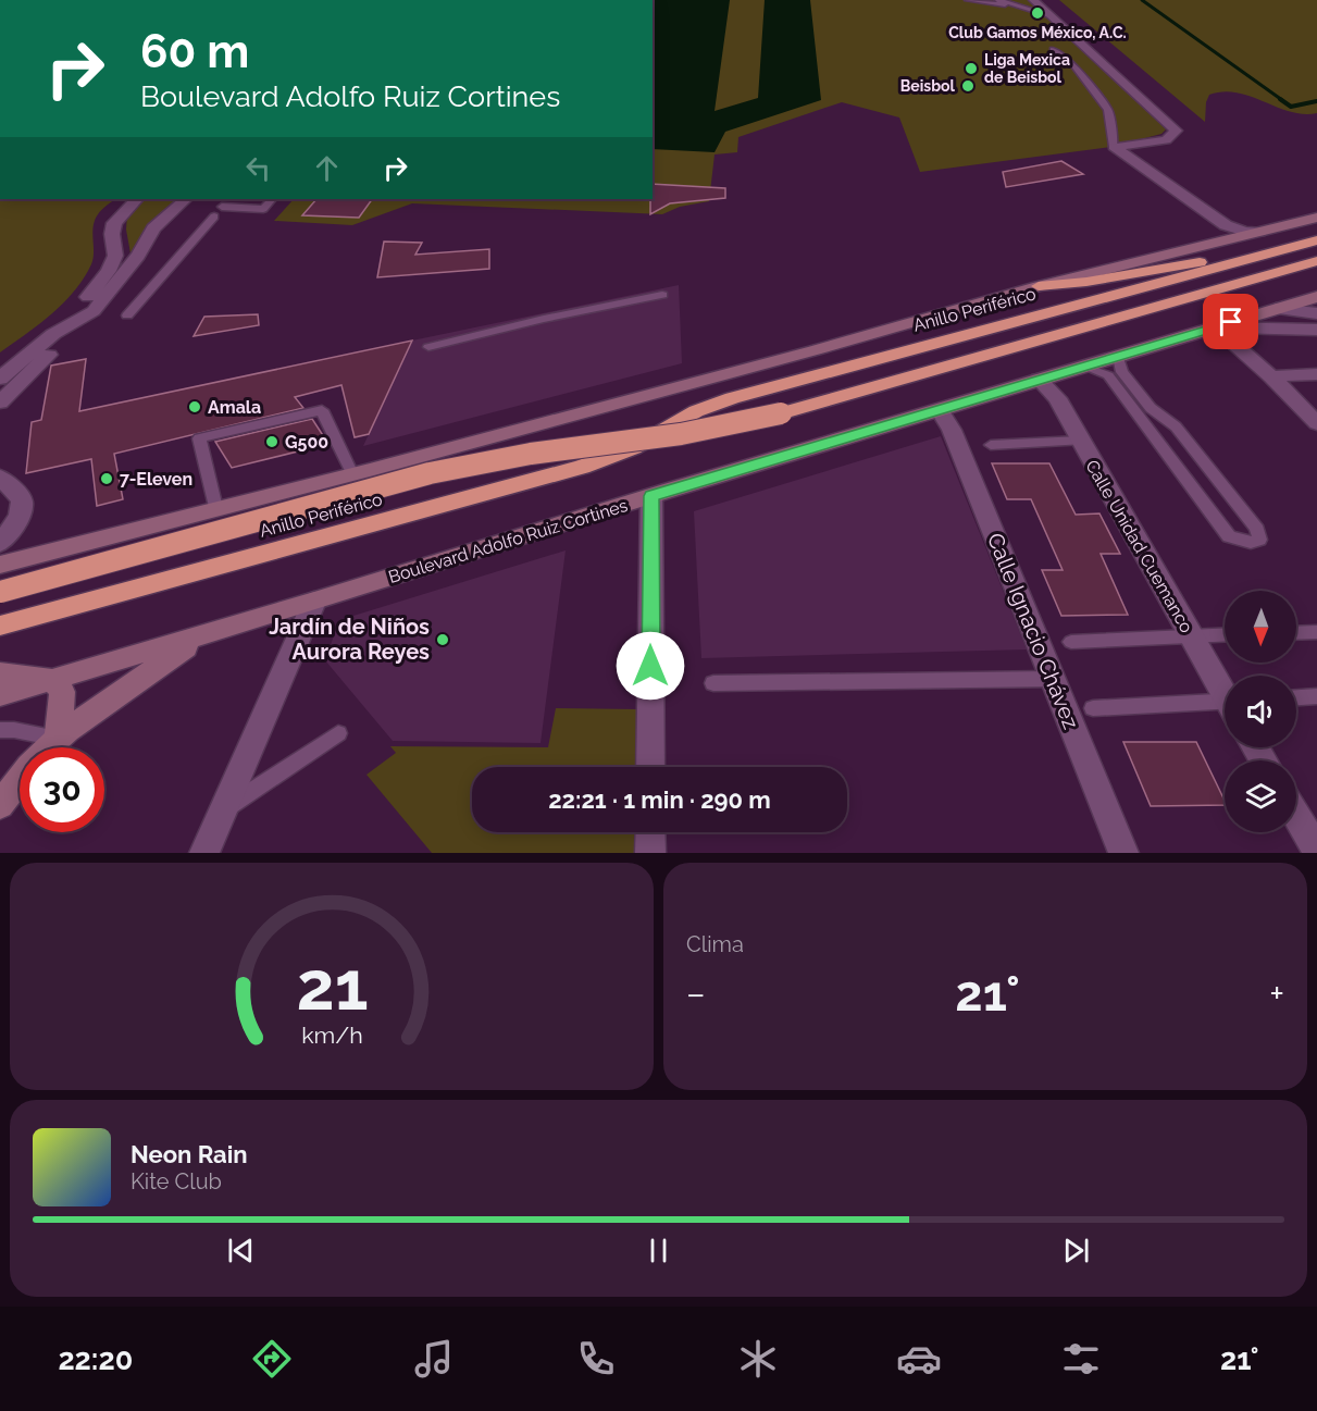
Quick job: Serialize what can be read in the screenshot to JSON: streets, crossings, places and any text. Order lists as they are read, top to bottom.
{
  "streets": {
    "highway": ["Anillo Periférico"],
    "main road": ["Boulevard Adolfo Ruiz Cortines"],
    "street": ["Calle Unidad Cuemanco", "Calle Ignacio Chávez"]
  },
  "crossings": [
    ["Boulevard Adolfo Ruiz Cortines", "Calle Unidad Cuemanco"],
    ["Boulevard Adolfo Ruiz Cortines", "Calle Ignacio Chávez"]
  ],
  "places": [
    "Club Gamos México, A.C.",
    "Liga Mexica de Beisbol",
    "Beisbol",
    "Amala",
    "G500",
    "7-Eleven",
    "Jardín de Niños Aurora Reyes"
  ],
  "north": "bottom",
  "page": {
    "turn": ["60 m", "Boulevard Adolfo Ruiz Cortines"],
    "limit": "30",
    "trip": "22:21 · 1 min · 290 m",
    "tile": "Clima",
    "heat": ["−", "21°", "+"],
    "song": ["Neon Rain", "Kite Club"],
    "tabs": ["22:20", "21°"],
    "gauge": ["21", "km/h"]
  }
}
